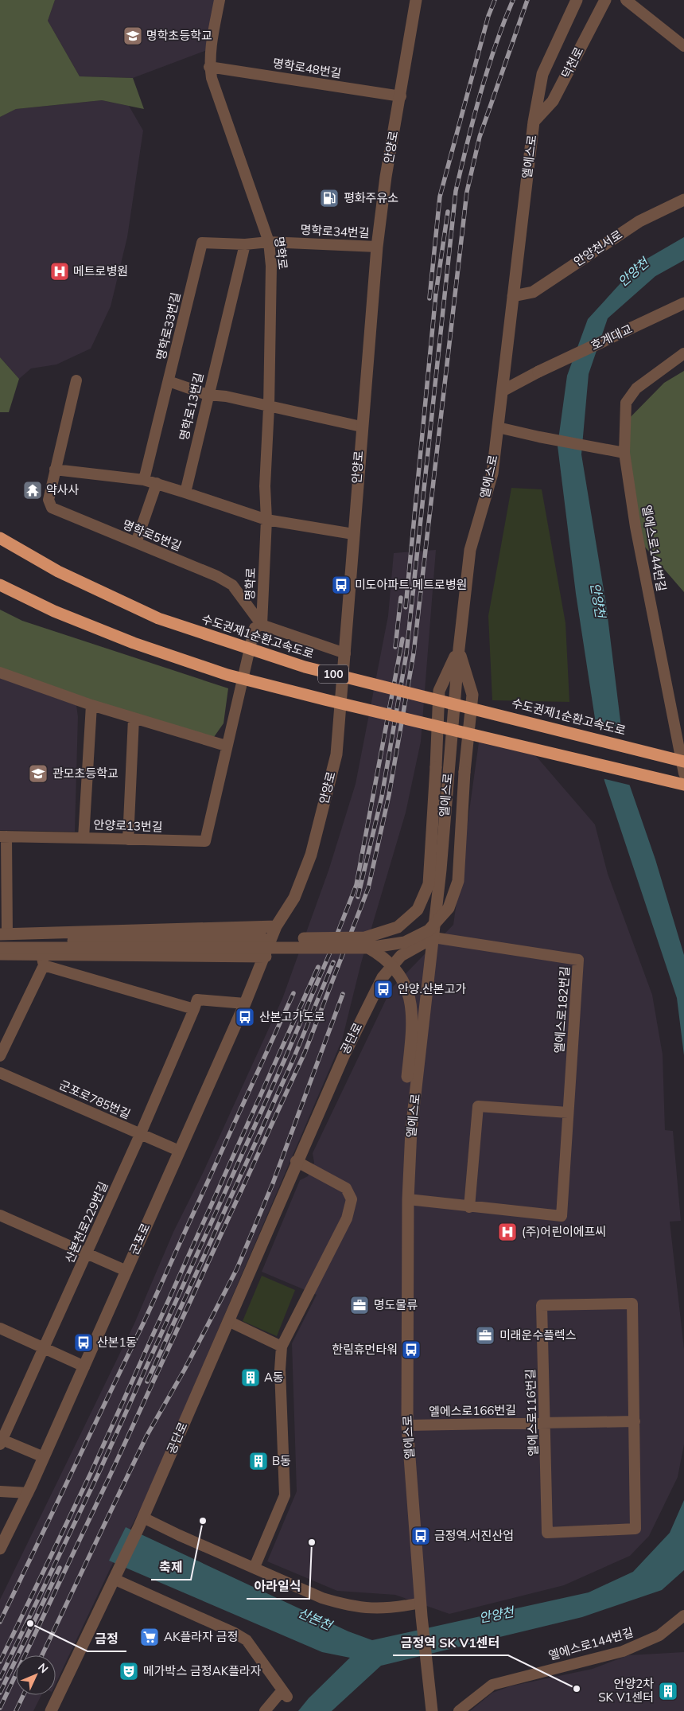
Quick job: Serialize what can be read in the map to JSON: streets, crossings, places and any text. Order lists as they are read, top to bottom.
{
  "streets": {
    "highway": ["수도권제1순환고속도로", "100"],
    "street": [
      "덕천로",
      "명학로48번길",
      "안양로",
      "엘에스로",
      "명학로34번길",
      "안양천서로",
      "명학로",
      "명학로33번길",
      "호계대교",
      "명학로13번길",
      "명학로5번길",
      "엘에스로144번길",
      "안양로13번길",
      "엘에스로182번길",
      "공단로",
      "군포로785번길",
      "산본천로229번길",
      "군포로",
      "엘에스로166번길",
      "엘에스로116번길"
    ]
  },
  "crossings": [
    ["덕천로", "엘에스로"],
    ["명학로48번길", "안양로"],
    ["명학로48번길", "명학로"],
    ["안양로", "명학로34번길"],
    ["안양로", "군포로"],
    ["엘에스로", "안양천서로"],
    ["엘에스로", "호계대교"],
    ["엘에스로", "엘에스로182번길"],
    ["엘에스로", "공단로"],
    ["엘에스로", "엘에스로166번길"],
    ["명학로34번길", "명학로"],
    ["명학로34번길", "명학로33번길"],
    ["명학로", "명학로33번길"],
    ["명학로", "명학로5번길"],
    ["명학로", "안양로13번길"],
    ["명학로33번길", "명학로13번길"],
    ["명학로5번길", "안양로13번길"],
    ["엘에스로182번길", "공단로"],
    ["군포로785번길", "산본천로229번길"],
    ["군포로785번길", "군포로"],
    ["엘에스로166번길", "엘에스로116번길"]
  ],
  "water": ["안양천", "산본천"],
  "places": {
    "school or university": ["명학초등학교", "관모초등학교"],
    "fuel station": ["평화주유소"],
    "hospital": ["메트로병원", "(주)어린이에프씨"],
    "temple": ["약사사"],
    "bus stop": [
      "미도아파트.메트로병원",
      "안양.산본고가",
      "산본고가도로",
      "산본1동",
      "한림휴먼타워",
      "금정역.서진산업"
    ],
    "office": ["명도물류", "미래운수플렉스"],
    "building": ["A동", "B동", "안양2차 SK V1센터"],
    "other": [
      "축제",
      "아라일식",
      "금정",
      "금정역 SK V1센터"
    ],
    "supermarket": ["AK플라자 금정"],
    "theatre": ["메가박스 금정AK플라자"]
  },
  "north": "top right"
}
